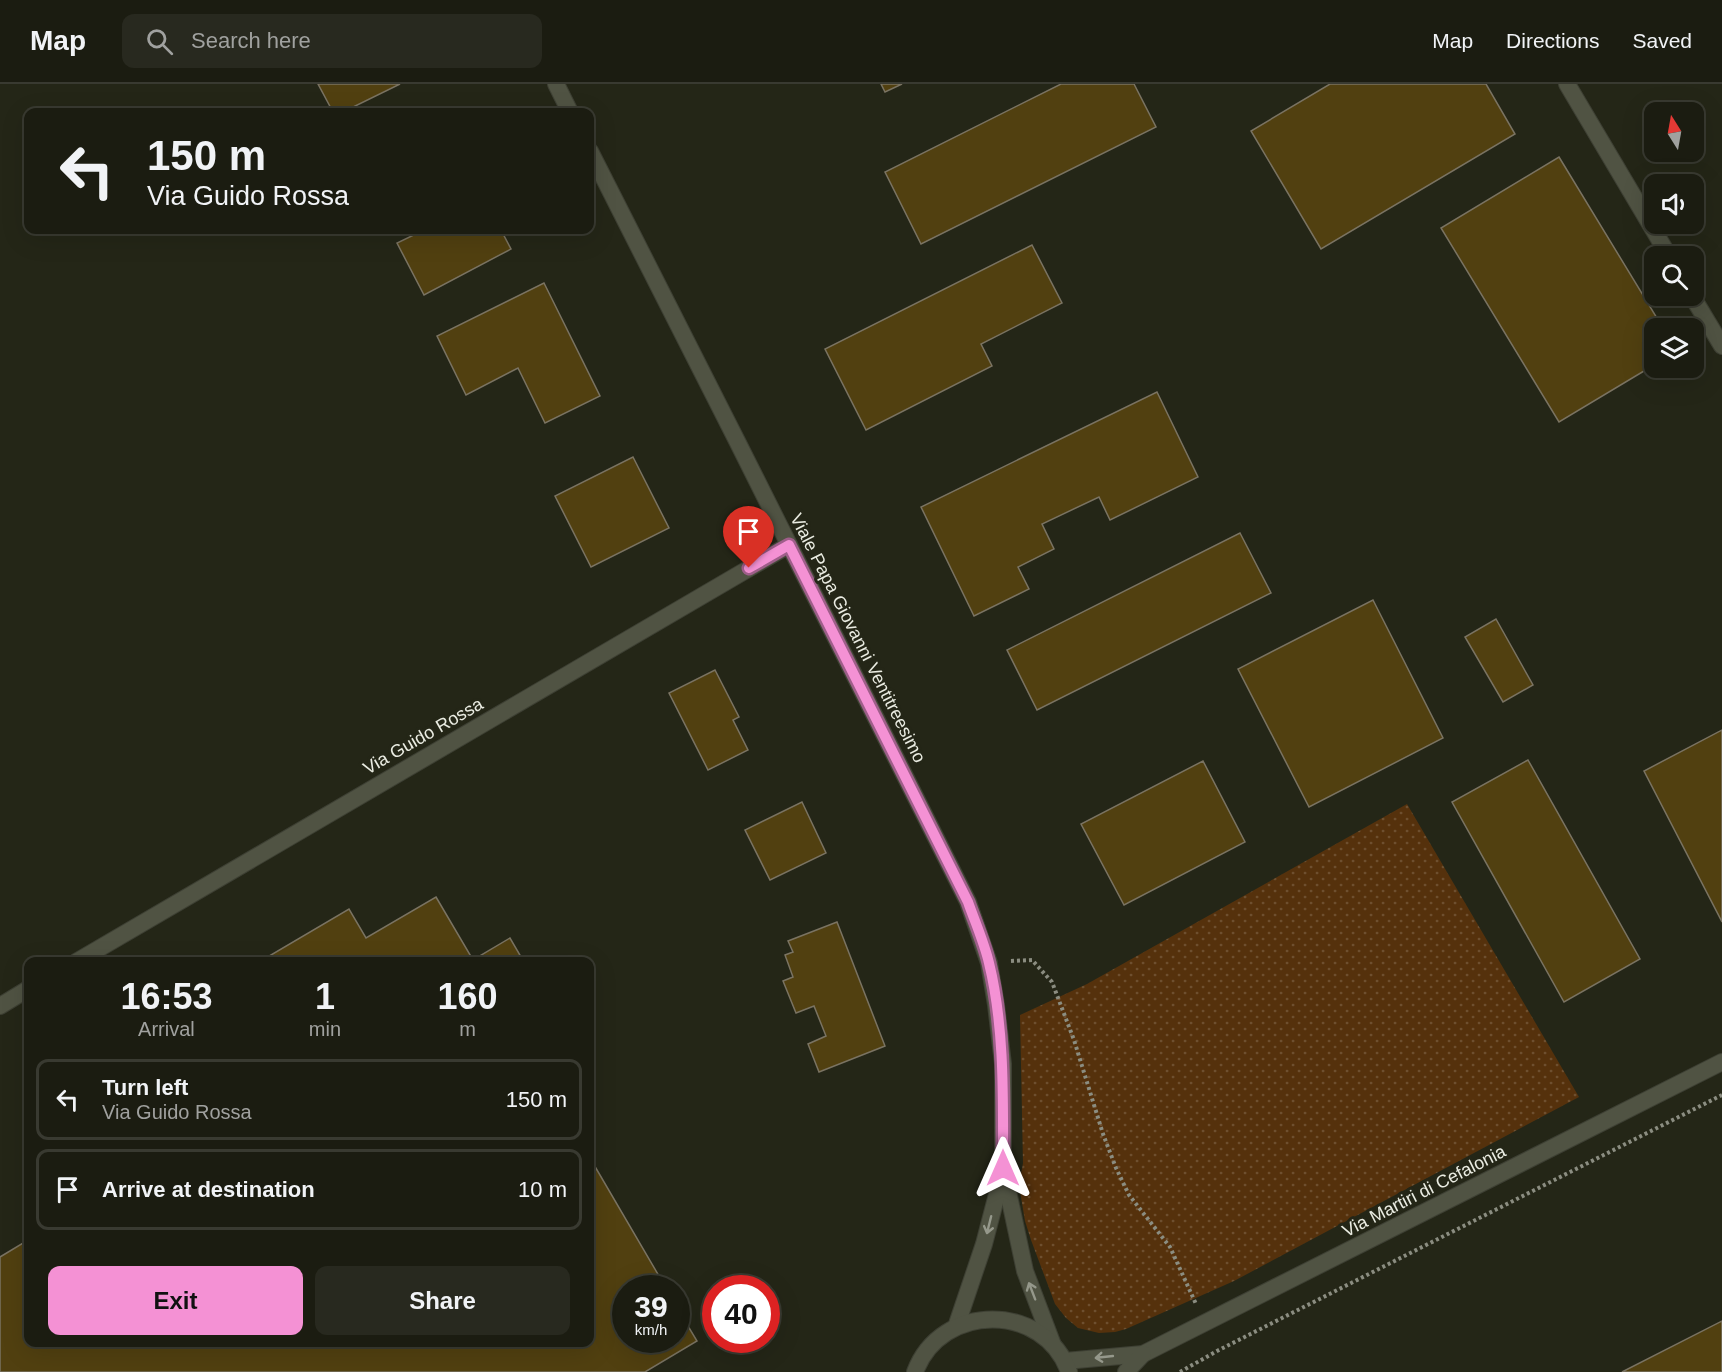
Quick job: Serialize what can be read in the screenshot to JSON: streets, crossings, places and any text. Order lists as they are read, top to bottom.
{
  "streets": {
    "street": ["Viale Papa Giovanni Ventitreesimo", "Via Guido Rossa", "Via Martiri di Cefalonia"]
  },
  "crossings": [
    ["Viale Papa Giovanni Ventitreesimo", "Via Guido Rossa"]
  ],
  "north": "top",
  "page": {
    "header": "Map",
    "search": "Search here",
    "nav": ["Map", "Directions", "Saved"],
    "turn": ["150 m", "Via Guido Rossa"],
    "eta": [
      "16:53",
      "Arrival",
      "1",
      "min",
      "160",
      "m"
    ],
    "list": [
      {
        "name": "Turn left",
        "note": "Via Guido Rossa",
        "value": "150 m"
      },
      {
        "name": "Arrive at destination",
        "value": "10 m"
      }
    ],
    "buttons": ["Exit", "Share"],
    "speed": "39 km/h",
    "limit": "40"
  }
}
